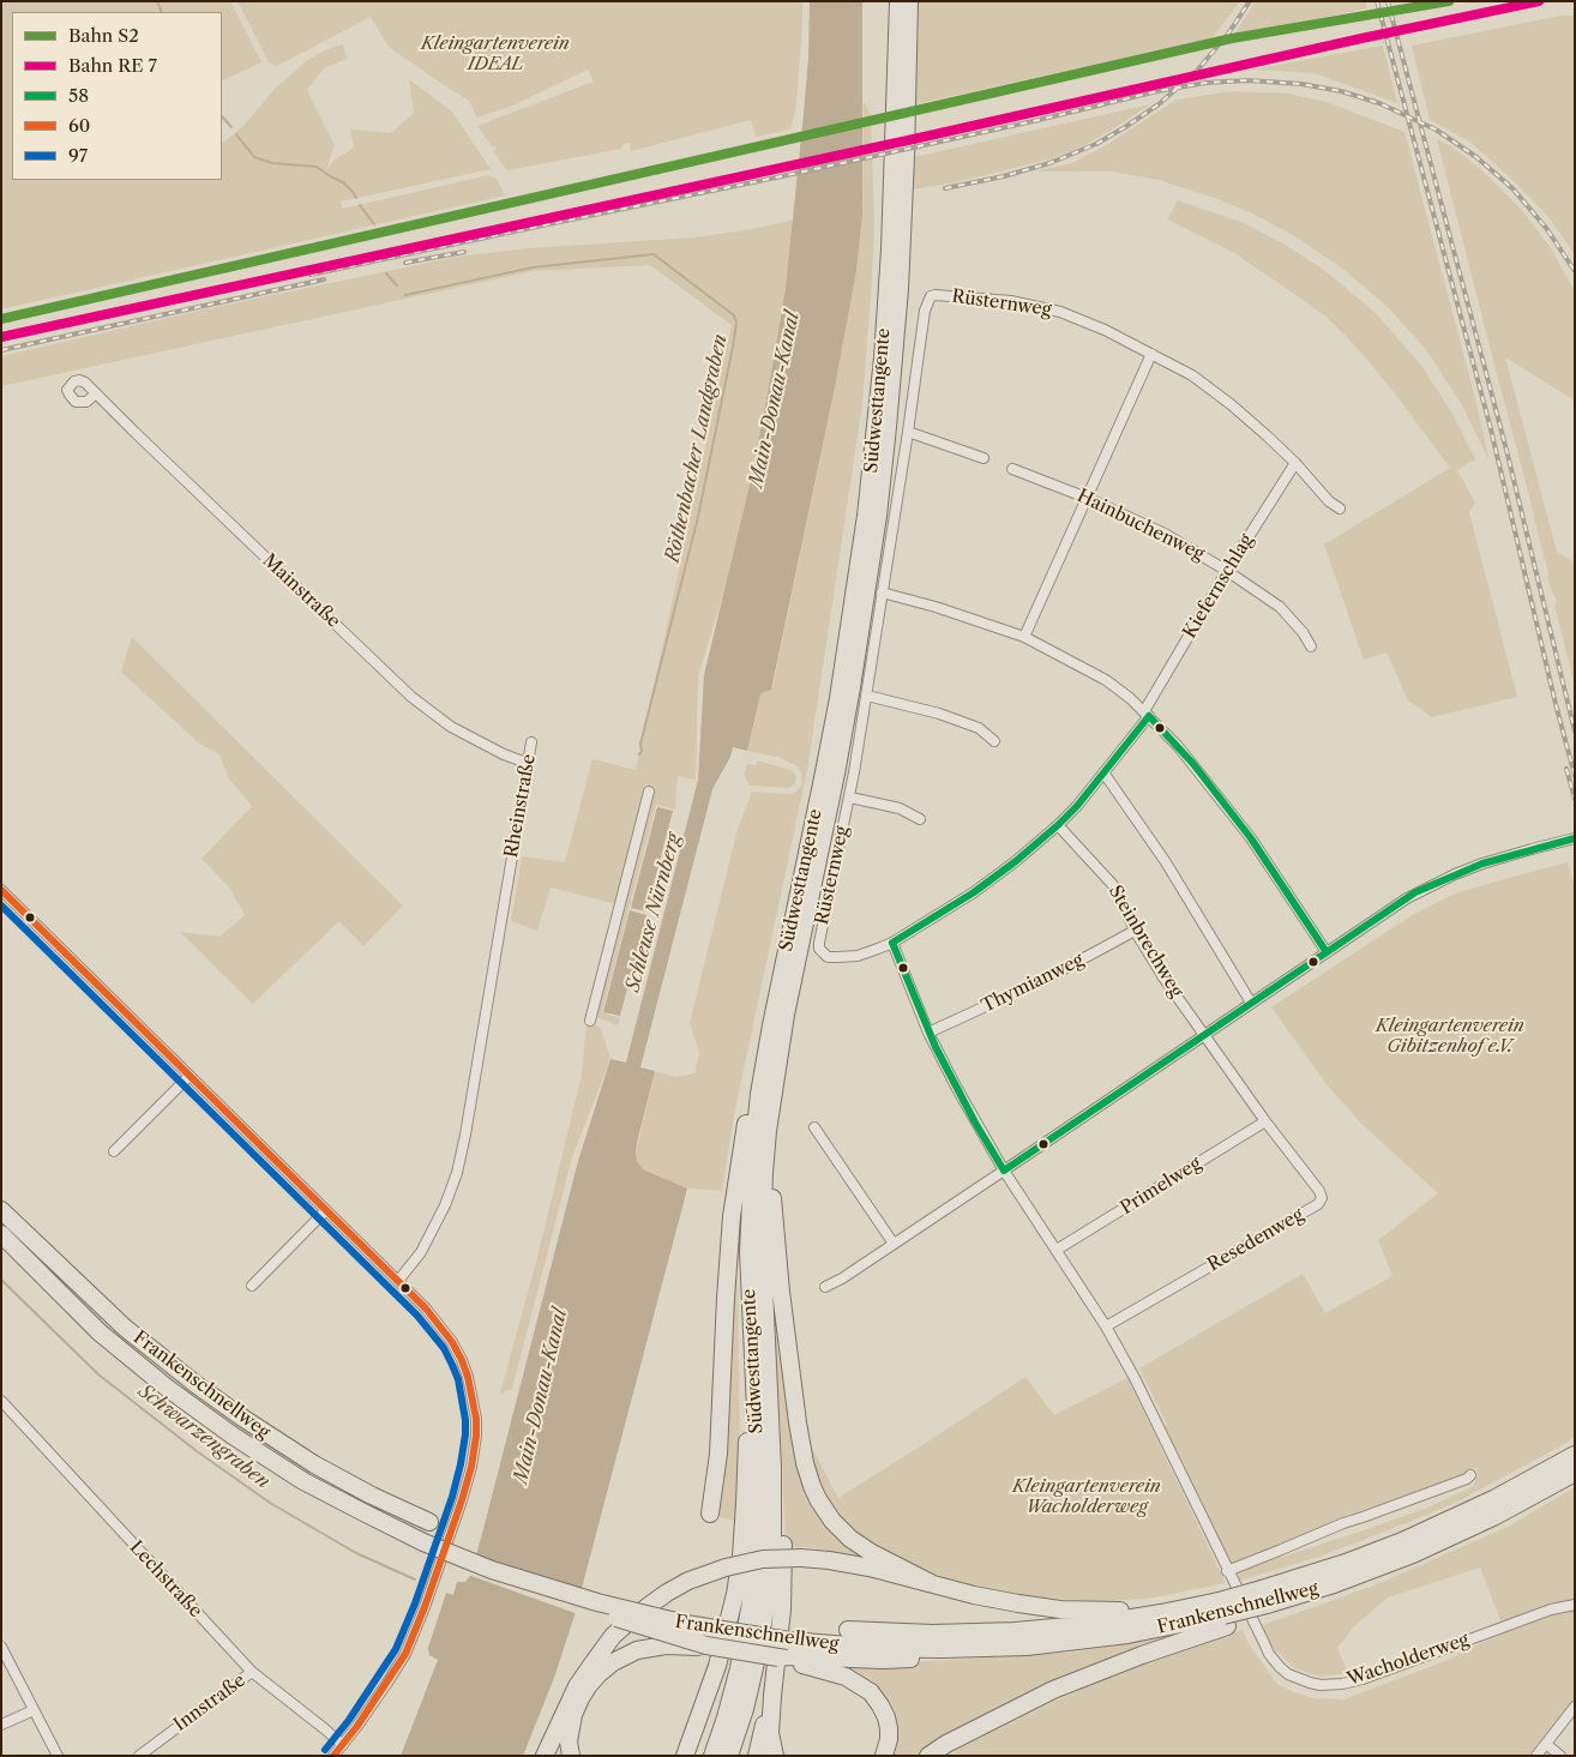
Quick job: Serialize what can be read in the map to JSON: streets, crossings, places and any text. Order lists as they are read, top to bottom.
{
  "streets": {
    "highway": ["Südwesttangente", "Frankenschnellweg"],
    "street": [
      "Rüsternweg",
      "Hainbuchenweg",
      "Kiefernschlag",
      "Mainstraße",
      "Rheinstraße",
      "Steinbrechweg",
      "Thymianweg",
      "Primelweg",
      "Resedenweg",
      "Lechstraße",
      "Wacholderweg",
      "Innstraße"
    ]
  },
  "crossings": [
    ["Rüsternweg", "Kiefernschlag"],
    ["Hainbuchenweg", "Kiefernschlag"],
    ["Kiefernschlag", "Steinbrechweg"],
    ["Kiefernschlag", "Wacholderweg"],
    ["Mainstraße", "Rheinstraße"],
    ["Steinbrechweg", "Thymianweg"],
    ["Steinbrechweg", "Resedenweg"],
    ["Thymianweg", "Wacholderweg"],
    ["Primelweg", "Resedenweg"],
    ["Primelweg", "Wacholderweg"],
    ["Resedenweg", "Wacholderweg"],
    ["Lechstraße", "Innstraße"]
  ],
  "water": [
    "Main-Donau-Kanal",
    "Röthenbacher Landgraben",
    "Schleuse Nürnberg",
    "Schwarzengraben"
  ],
  "parks": ["Kleingartenverein IDEAL", "Kleingartenverein Gibitzenhof e.V.", "Kleingartenverein Wacholderweg"],
  "lines": [
    "rail line S2",
    "transit line 58",
    "transit line 60",
    "transit line 97"
  ],
  "legend": [
    "Bahn S2",
    "Bahn RE 7",
    "58",
    "60",
    "97"
  ]
}
